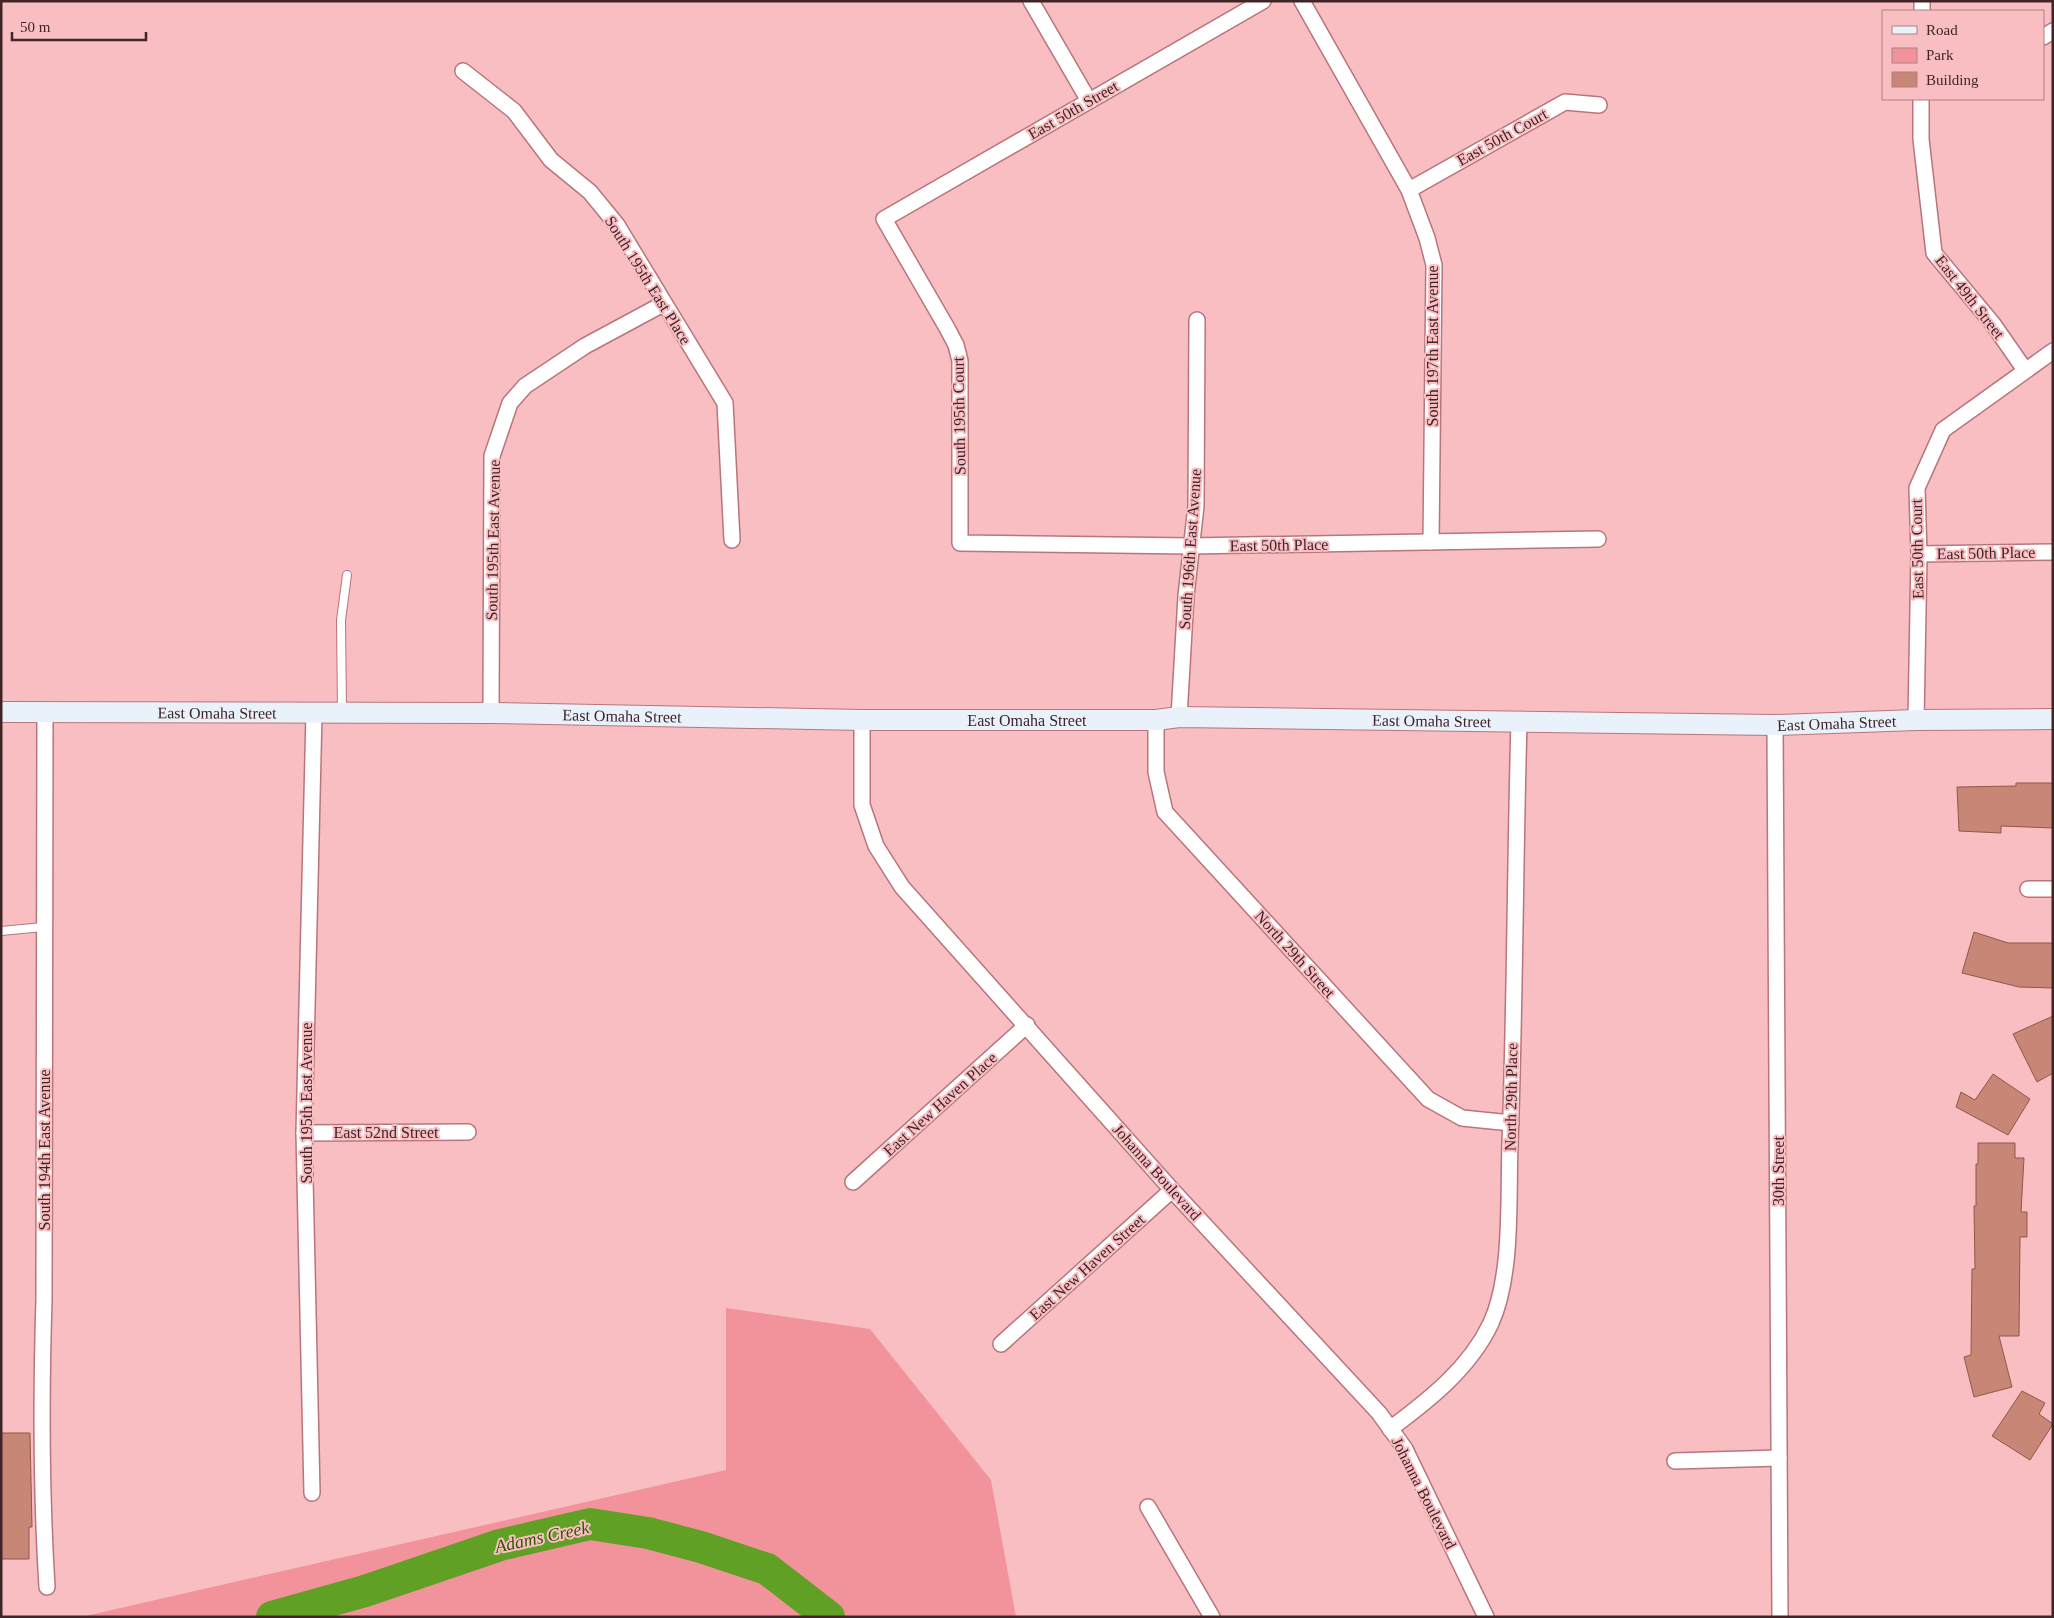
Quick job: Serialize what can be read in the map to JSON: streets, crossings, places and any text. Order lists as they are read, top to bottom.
{
  "streets": {
    "street": [
      "East 50th Street",
      "East 50th Court",
      "South 195th East Place",
      "East 49th Street",
      "South 197th East Avenue",
      "South 195th Court",
      "South 195th East Avenue",
      "East 50th Place",
      "South 196th East Avenue",
      "East Omaha Street",
      "North 29th Street",
      "North 29th Place",
      "East New Haven Place",
      "East 52nd Street",
      "South 194th East Avenue",
      "30th Street",
      "Johanna Boulevard",
      "East New Haven Street"
    ]
  },
  "crossings": [
    ["East 50th Street", "South 195th Court"],
    ["East 50th Court", "East 49th Street"],
    ["East 50th Court", "South 197th East Avenue"],
    ["East 50th Court", "East 50th Place"],
    ["East 50th Court", "East Omaha Street"],
    ["South 195th East Place", "South 195th East Avenue"],
    ["South 197th East Avenue", "East 50th Place"],
    ["South 195th Court", "East 50th Place"],
    ["South 195th East Avenue", "East Omaha Street"],
    ["South 195th East Avenue", "East 52nd Street"],
    ["East 50th Place", "South 196th East Avenue"],
    ["South 196th East Avenue", "East Omaha Street"],
    ["East Omaha Street", "North 29th Street"],
    ["East Omaha Street", "North 29th Place"],
    ["East Omaha Street", "South 194th East Avenue"],
    ["East Omaha Street", "30th Street"],
    ["East Omaha Street", "Johanna Boulevard"],
    ["North 29th Street", "North 29th Place"],
    ["North 29th Place", "Johanna Boulevard"],
    ["East New Haven Place", "Johanna Boulevard"],
    ["Johanna Boulevard", "East New Haven Street"]
  ],
  "water": ["Adams Creek"],
  "legend": ["Road", "Park", "Building"],
  "scale_bar": "50 m"
}
